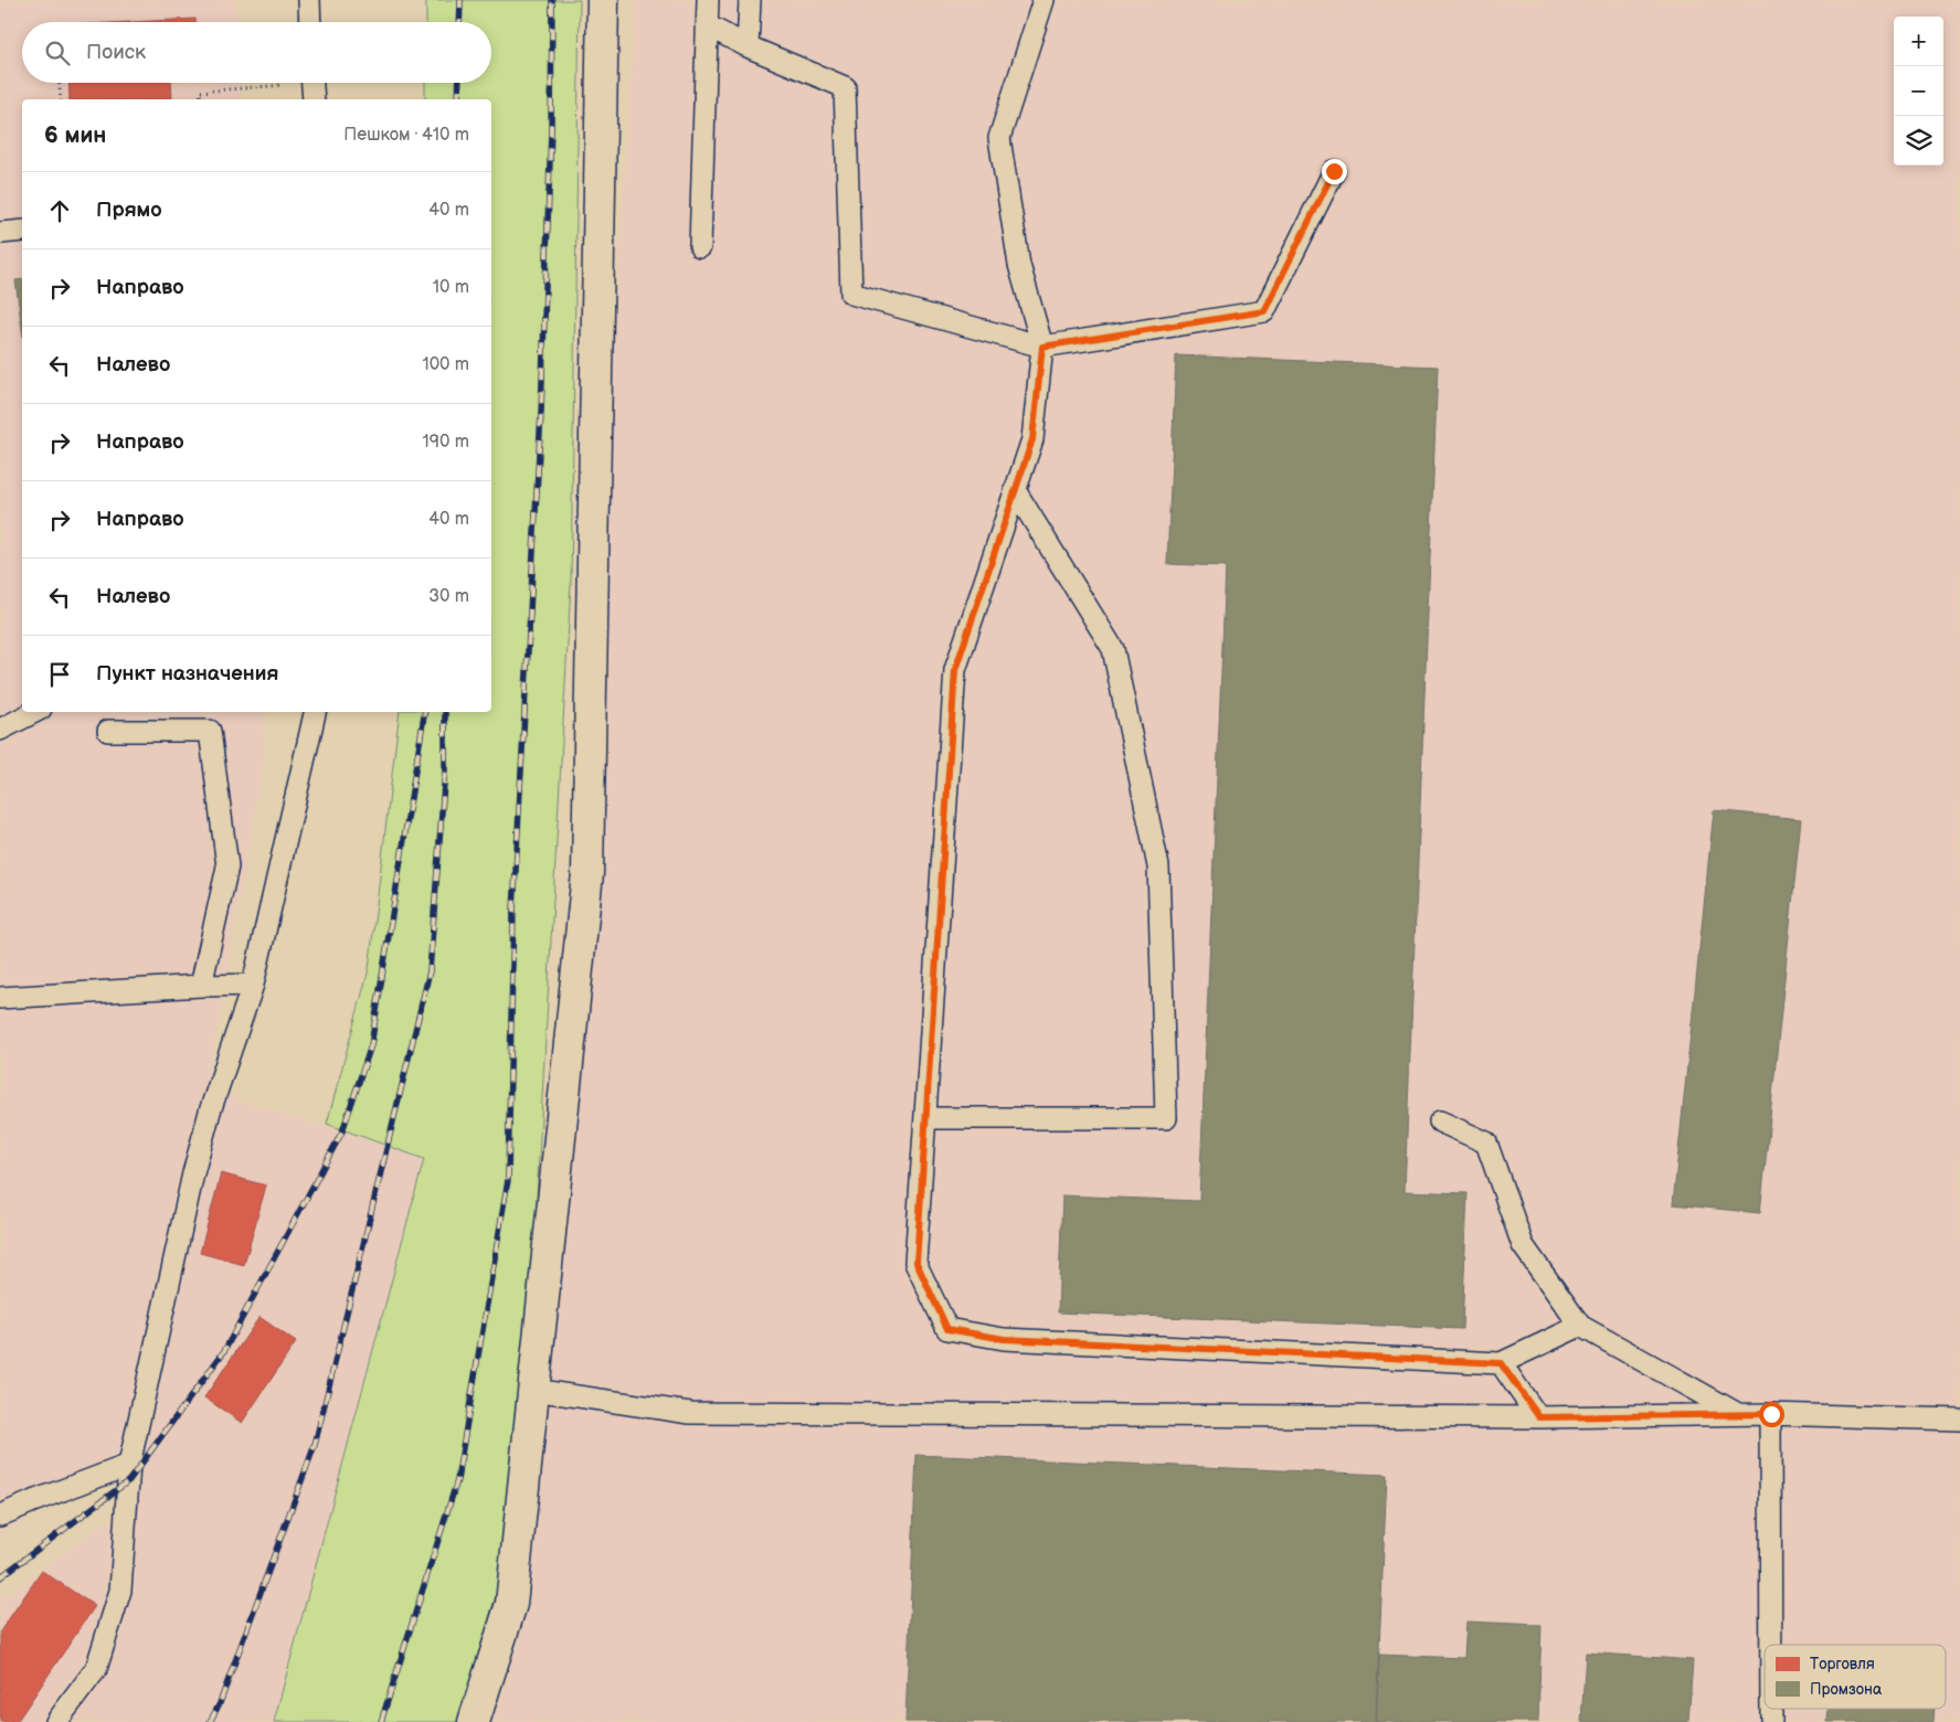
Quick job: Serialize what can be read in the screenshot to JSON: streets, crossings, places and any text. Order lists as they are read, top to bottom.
{
  "legend": ["Торговля", "Промзона"],
  "page": {
    "map_buttons": ["+", "−"],
    "search": "Поиск",
    "heading": ["6 мин", "Пешком · 410 m"],
    "list": [
      ["Прямо", "40 m"],
      ["Направо", "10 m"],
      ["Налево", "100 m"],
      ["Направо", "190 m"],
      ["Направо", "40 m"],
      ["Налево", "30 m"],
      "Пункт назначения"
    ]
  }
}
